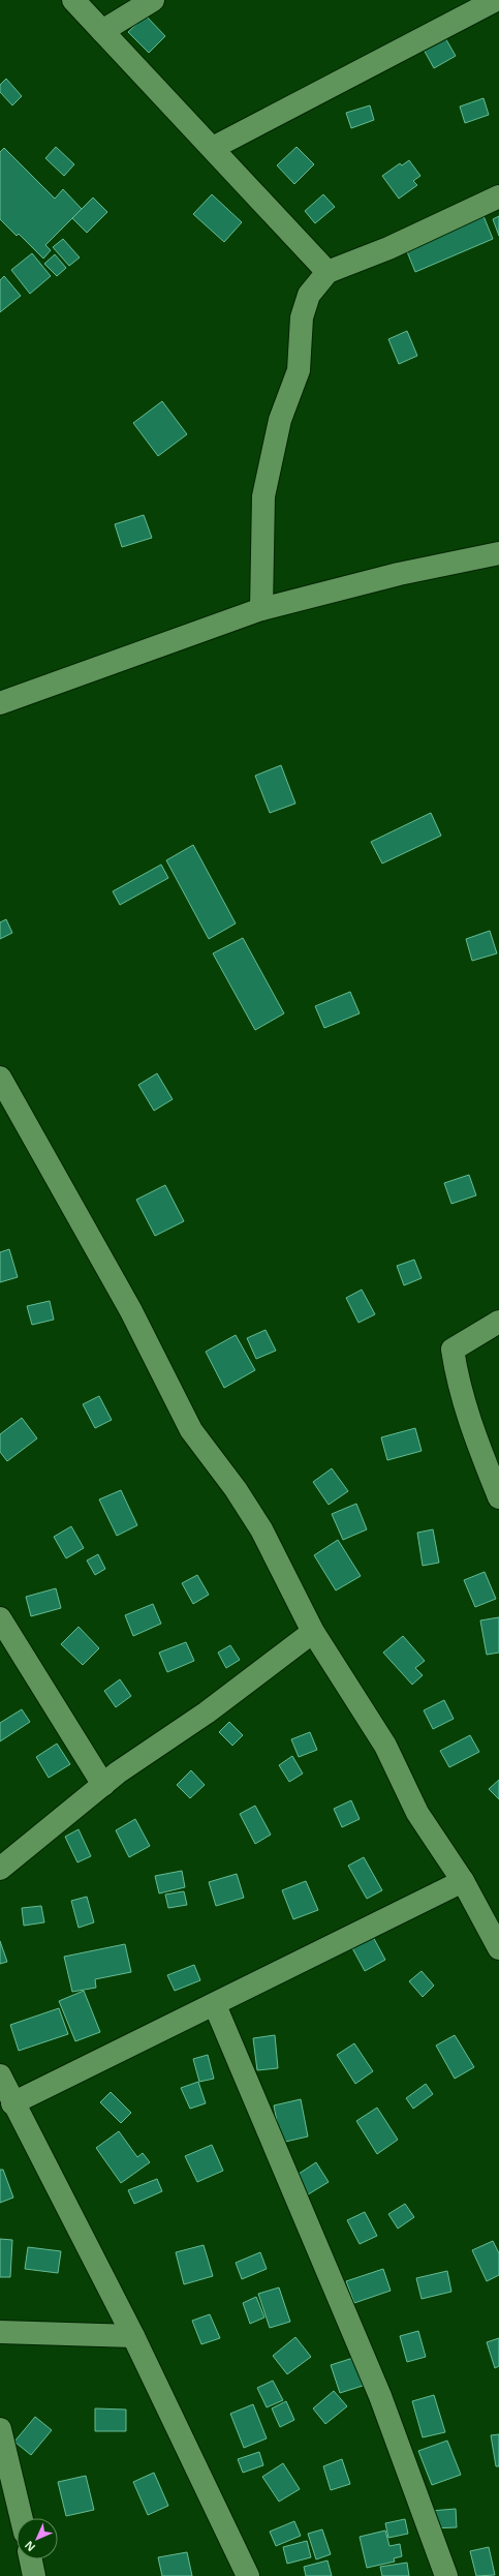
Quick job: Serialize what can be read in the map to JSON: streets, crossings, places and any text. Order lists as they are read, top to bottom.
{
  "north": "bottom left"
}
